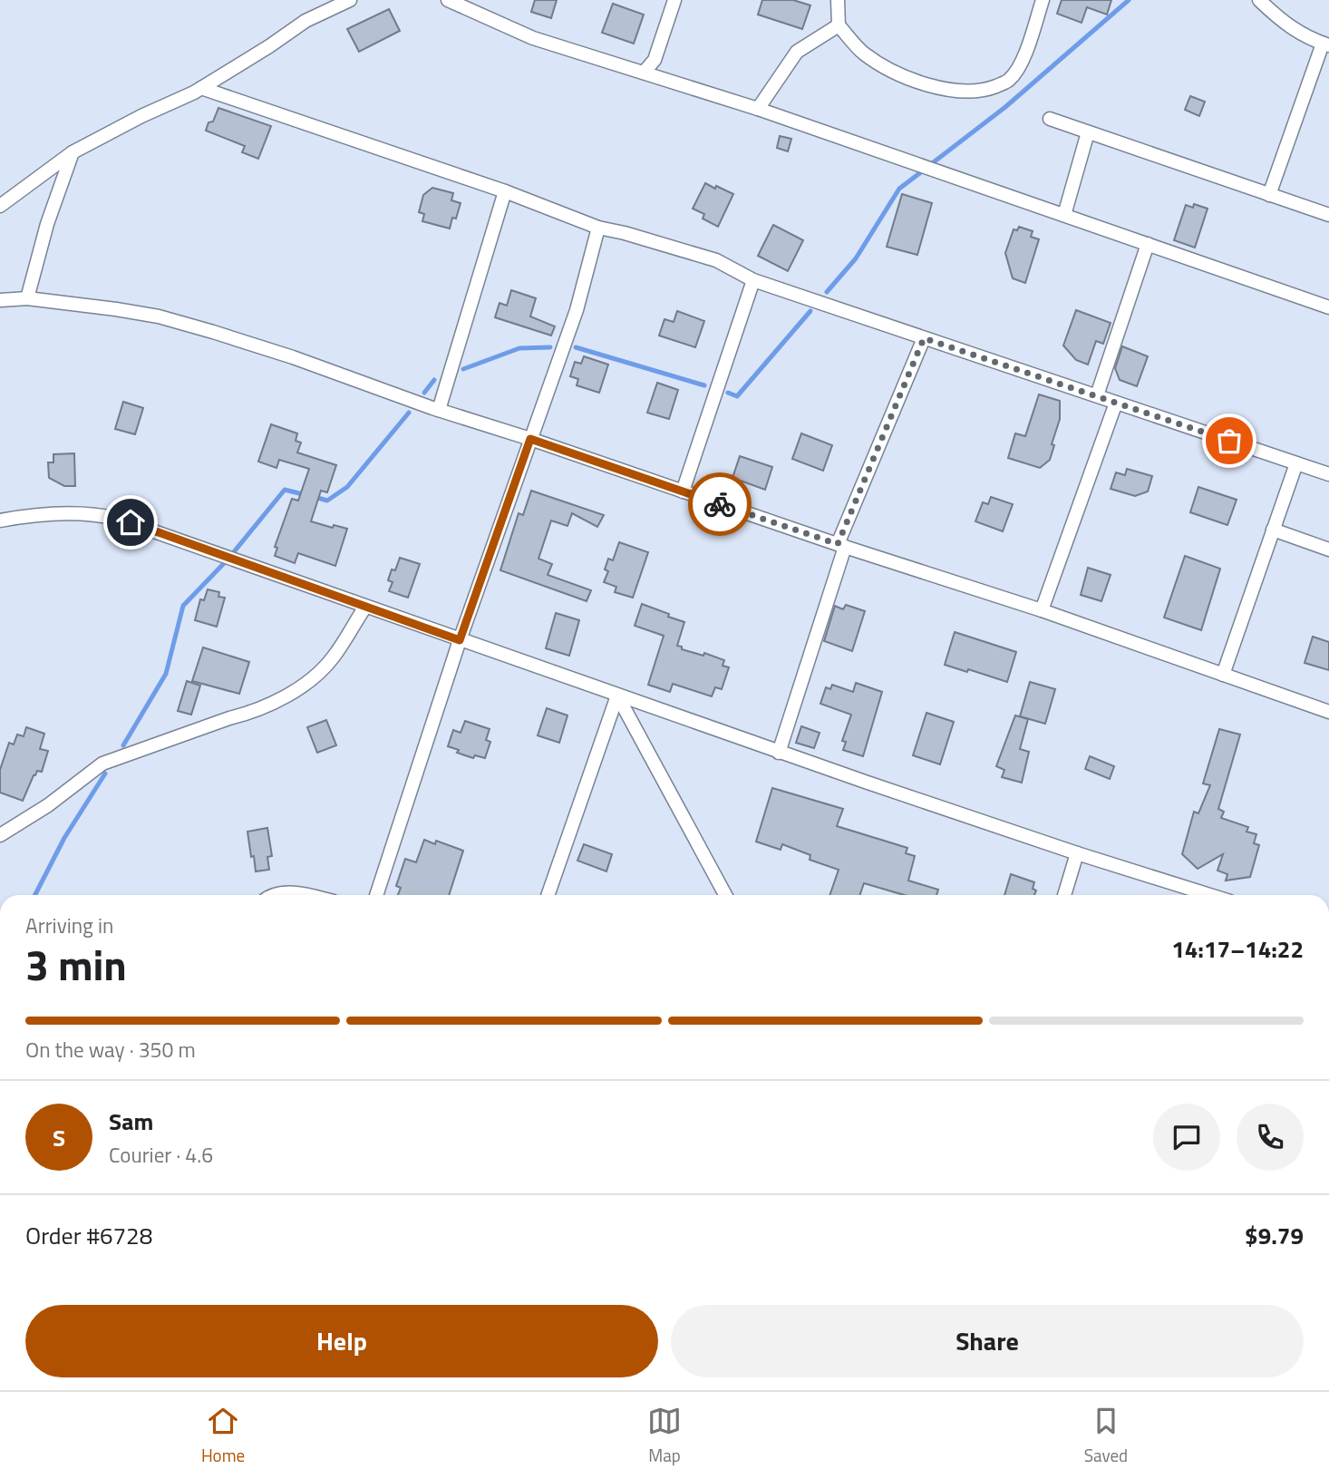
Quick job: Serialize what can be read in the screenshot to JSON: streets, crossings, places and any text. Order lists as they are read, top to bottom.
{
  "page": {
    "heading": ["3 min", "Arriving in", "14:17–14:22"],
    "panel": [
      "Sam",
      "Courier · 4.6",
      "Order #6728",
      "$9.79"
    ],
    "bar": "On the way · 350 m",
    "round": "S",
    "buttons": ["Help", "Share"],
    "tabs": ["Home", "Map", "Saved"]
  }
}
